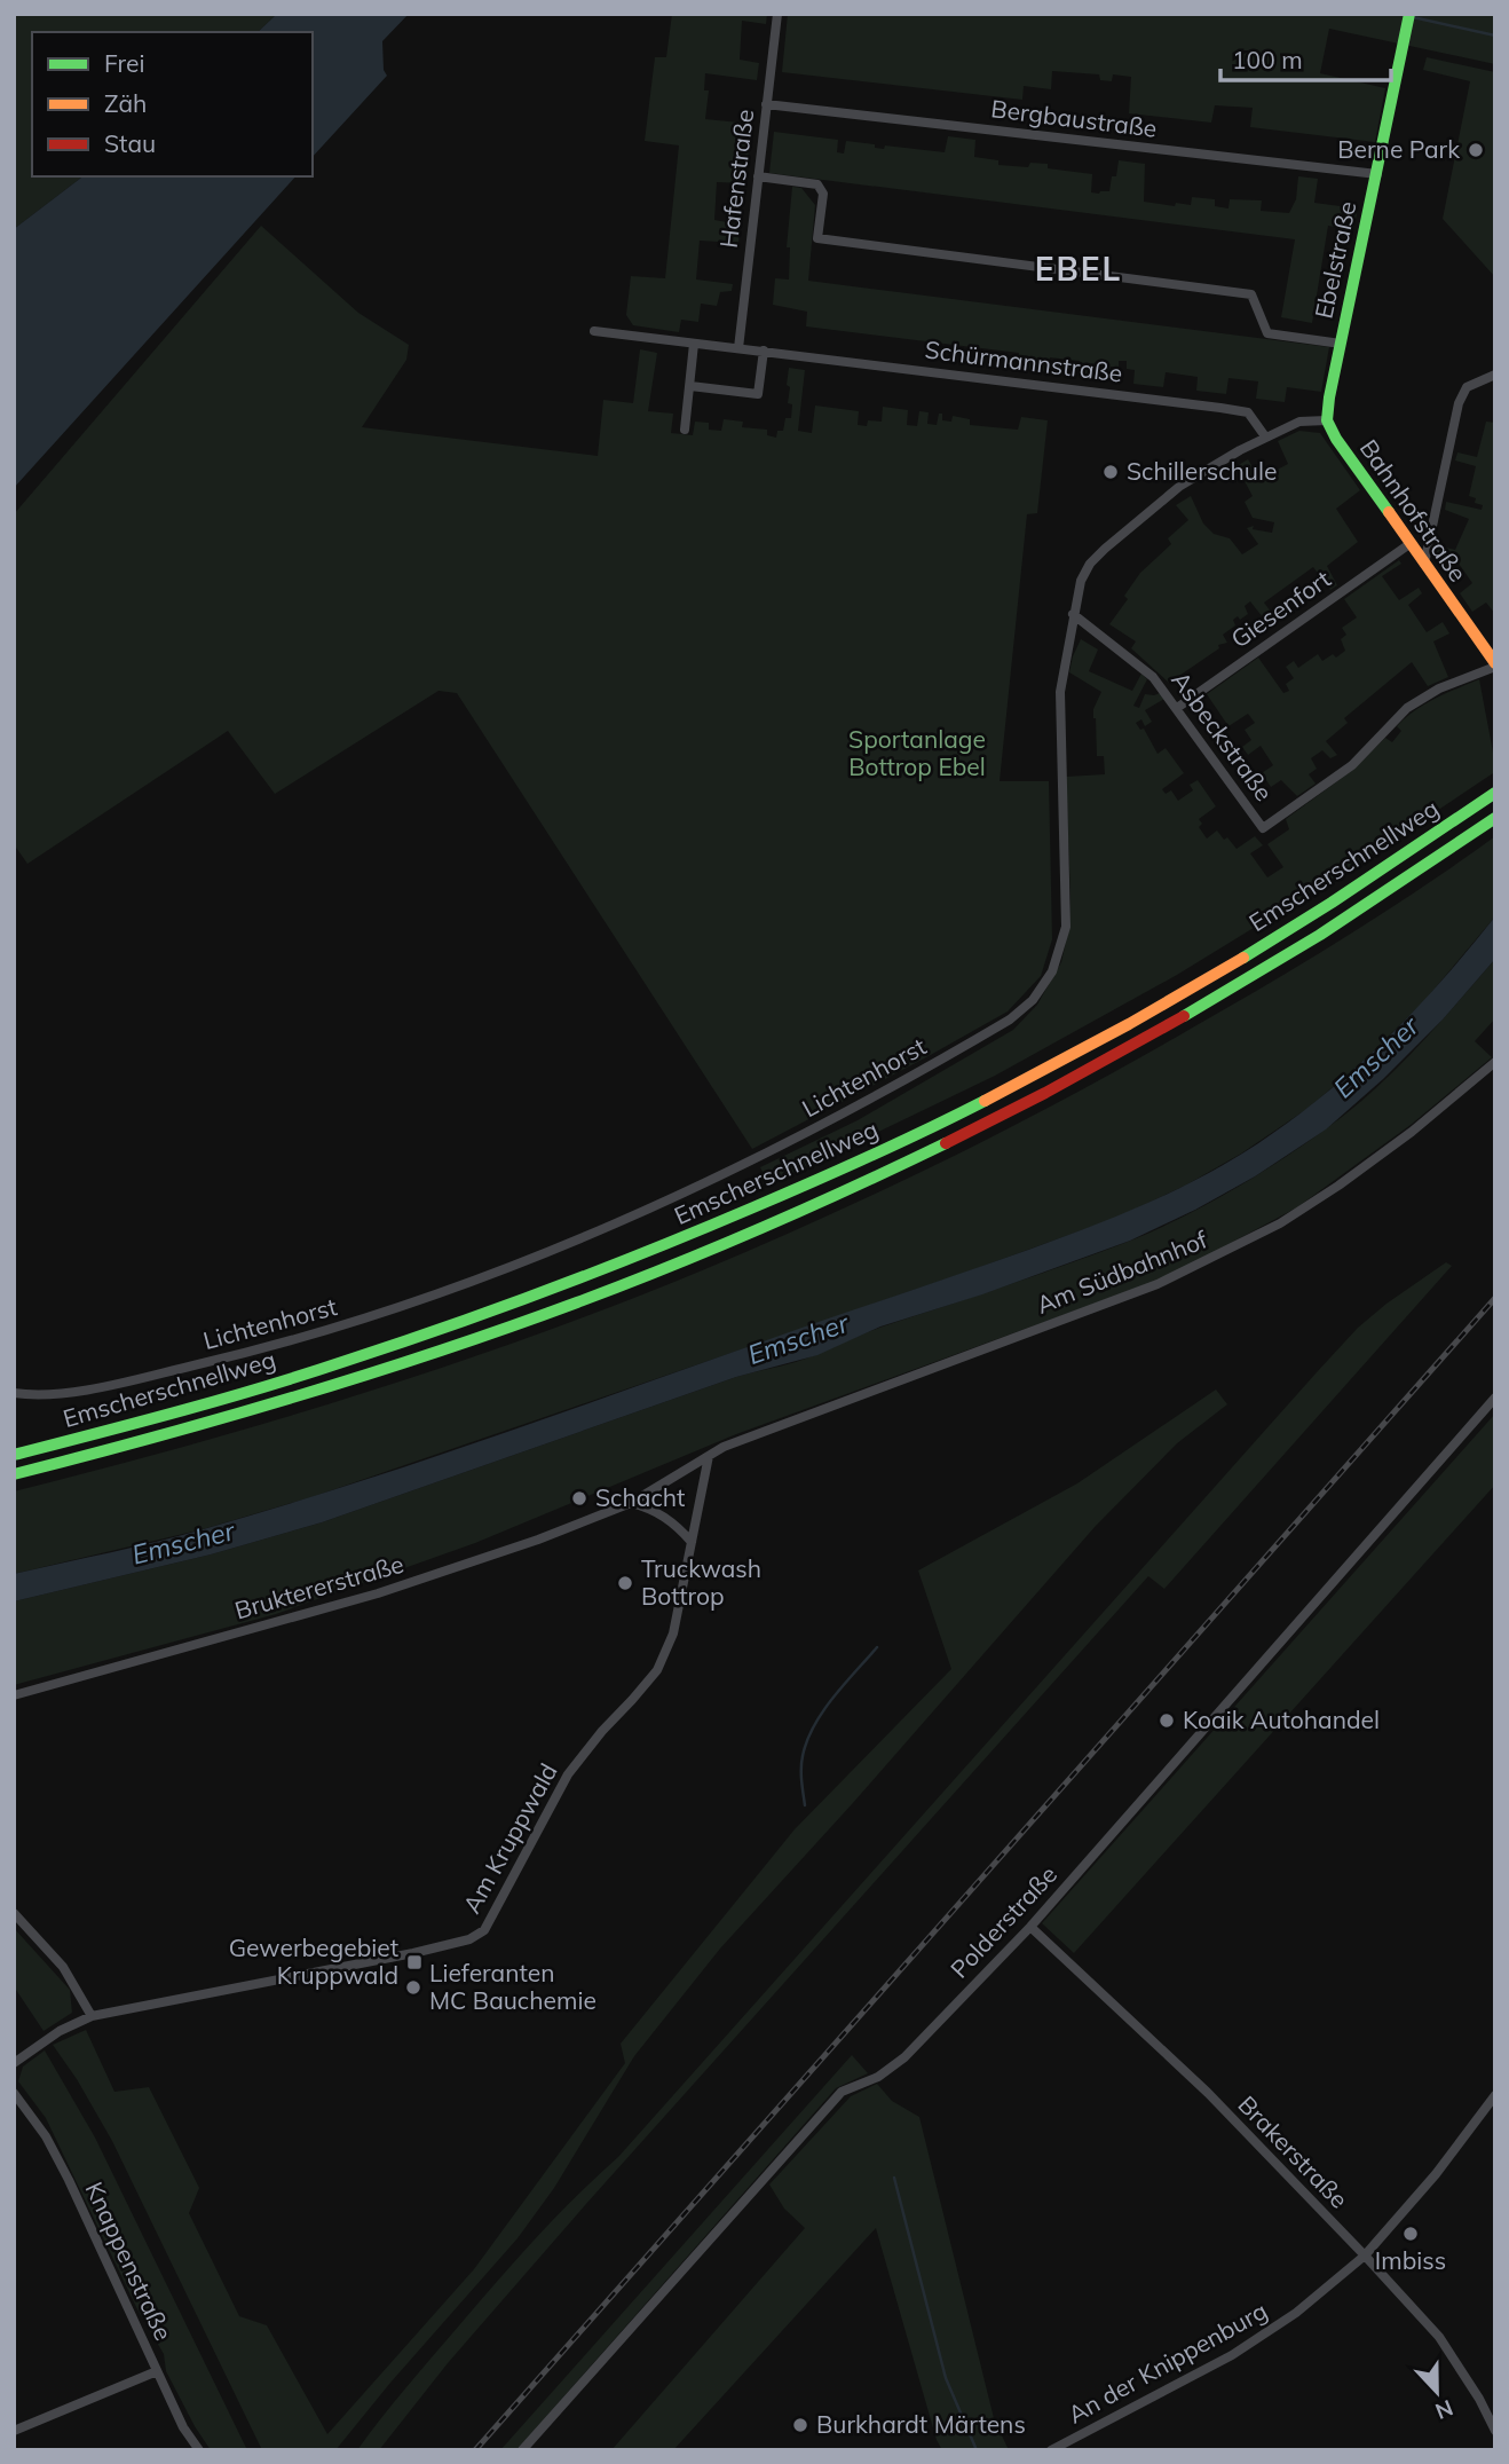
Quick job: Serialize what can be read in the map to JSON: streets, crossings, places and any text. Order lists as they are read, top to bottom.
{
  "streets": {
    "main road": ["Ebelstraße", "Bahnhofstraße", "Emscherschnellweg"],
    "street": [
      "Bergbaustraße",
      "Hafenstraße",
      "Schürmannstraße",
      "Giesenfort",
      "Asbeckstraße",
      "Lichtenhorst",
      "Am Südbahnhof",
      "Bruktererstraße",
      "Am Kruppwald",
      "Polderstraße",
      "Brakerstraße",
      "Knappenstraße",
      "An der Knippenburg"
    ]
  },
  "crossings": [
    ["Bergbaustraße", "Hafenstraße"],
    ["Bergbaustraße", "Ebelstraße"],
    ["Hafenstraße", "Schürmannstraße"],
    ["Ebelstraße", "Bahnhofstraße"],
    ["Ebelstraße", "Lichtenhorst"],
    ["Schürmannstraße", "Lichtenhorst"],
    ["Bahnhofstraße", "Giesenfort"],
    ["Bahnhofstraße", "Asbeckstraße"],
    ["Bahnhofstraße", "Lichtenhorst"],
    ["Giesenfort", "Asbeckstraße"],
    ["Asbeckstraße", "Lichtenhorst"],
    ["Am Südbahnhof", "Bruktererstraße"],
    ["Bruktererstraße", "Am Kruppwald"],
    ["Polderstraße", "Brakerstraße"],
    ["Brakerstraße", "An der Knippenburg"]
  ],
  "districts": ["EBEL"],
  "water": ["Emscher"],
  "parks": ["Sportanlage Bottrop Ebel"],
  "places": {
    "other": [
      "Berne Park",
      "Schillerschule",
      "Schacht",
      "Truckwash Bottrop",
      "Koaik Autohandel",
      "Lieferanten MC Bauchemie",
      "Imbiss",
      "Burkhardt Märtens"
    ],
    "transit": ["Gewerbegebiet Kruppwald"]
  },
  "legend": ["Frei", "Zäh", "Stau"],
  "scale_bar": "100 m",
  "north": "bottom"
}
